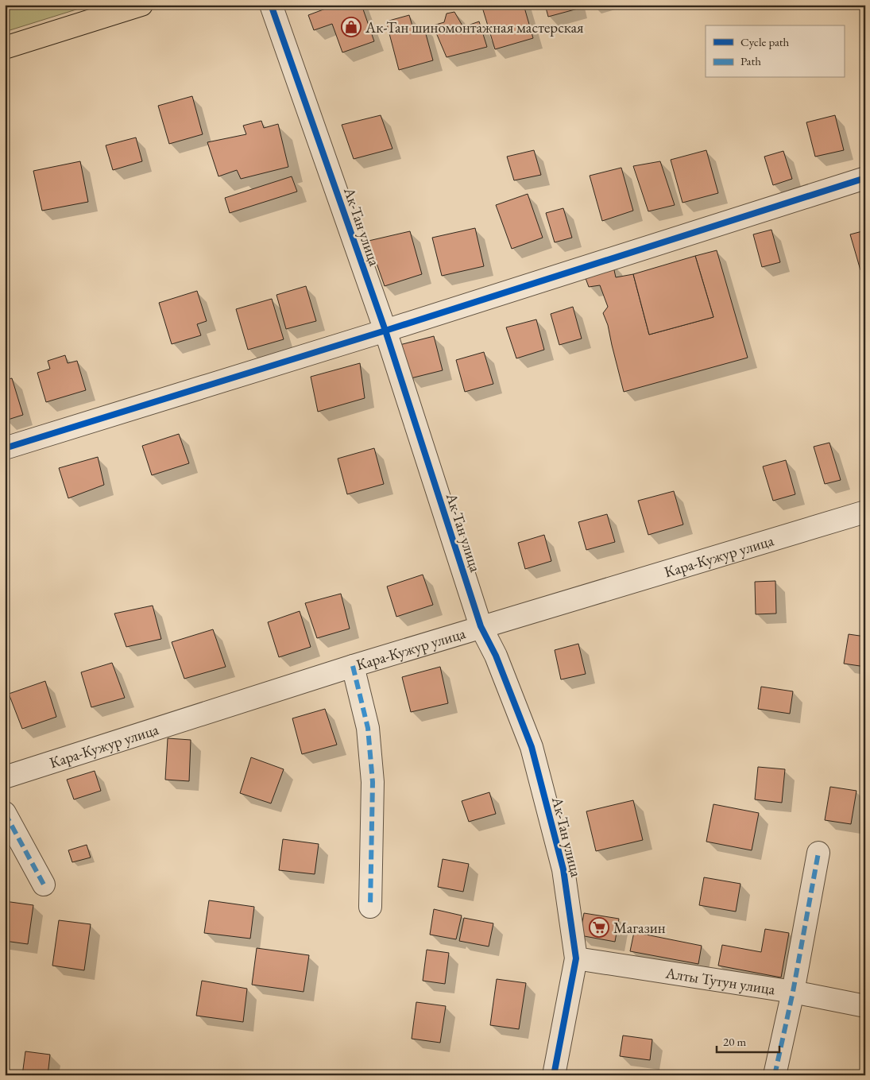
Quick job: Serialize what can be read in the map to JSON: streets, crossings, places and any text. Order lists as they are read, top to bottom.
{
  "streets": {
    "street": ["Ак-Тан улица", "Кара-Кужур улица", "Алты Тутун улица"]
  },
  "crossings": [
    ["Ак-Тан улица", "Кара-Кужур улица"],
    ["Ак-Тан улица", "Алты Тутун улица"]
  ],
  "places": {
    "shop": ["Ак-Тан шиномонтажная мастерская"],
    "supermarket": ["Магазин"]
  },
  "legend": ["Cycle path", "Path"],
  "scale_bar": "20 m"
}
